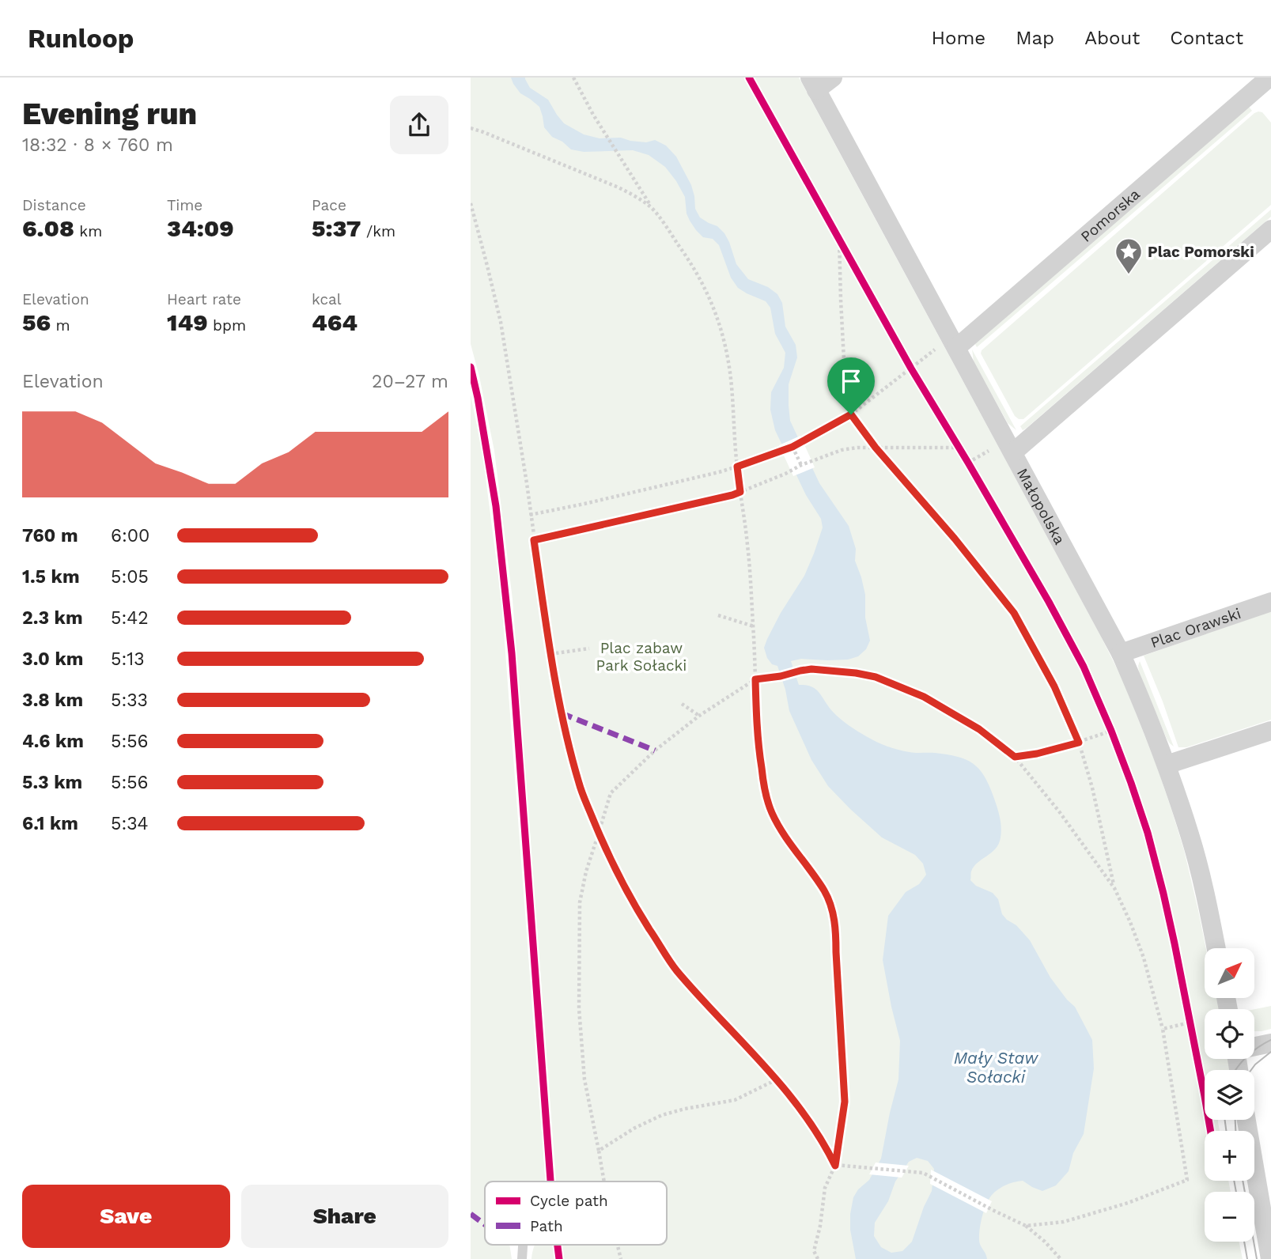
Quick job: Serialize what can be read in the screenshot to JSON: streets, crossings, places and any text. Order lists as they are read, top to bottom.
{
  "streets": {
    "street": ["Pomorska", "Małopolska", "Plac Orawski"]
  },
  "crossings": [
    ["Pomorska", "Małopolska"],
    ["Małopolska", "Plac Orawski"]
  ],
  "water": ["Mały Staw Sołacki"],
  "parks": ["Plac zabaw Park Sołacki"],
  "places": {
    "place": ["Plac Pomorski"]
  },
  "legend": ["Cycle path", "Path"],
  "north": "top right",
  "page": {
    "header": "Runloop",
    "nav": [
      "Home",
      "Map",
      "About",
      "Contact"
    ],
    "heading": ["Evening run", "18:32 · 8 × 760 m"],
    "stats": [
      ["Distance", "6.08 km"],
      ["Time", "34:09"],
      ["Pace", "5:37 /km"],
      ["Elevation", "56 m"],
      ["Heart rate", "149 bpm"],
      ["kcal", "464"]
    ],
    "chart": ["Elevation", "20–27 m"],
    "list": [
      {
        "name": "760 m",
        "note": "6:00"
      },
      {
        "name": "1.5 km",
        "note": "5:05"
      },
      {
        "name": "2.3 km",
        "note": "5:42"
      },
      {
        "name": "3.0 km",
        "note": "5:13"
      },
      {
        "name": "3.8 km",
        "note": "5:33"
      },
      {
        "name": "4.6 km",
        "note": "5:56"
      },
      {
        "name": "5.3 km",
        "note": "5:56"
      },
      {
        "name": "6.1 km",
        "note": "5:34"
      }
    ],
    "map_buttons": ["+", "−"],
    "buttons": ["Save", "Share"]
  }
}
